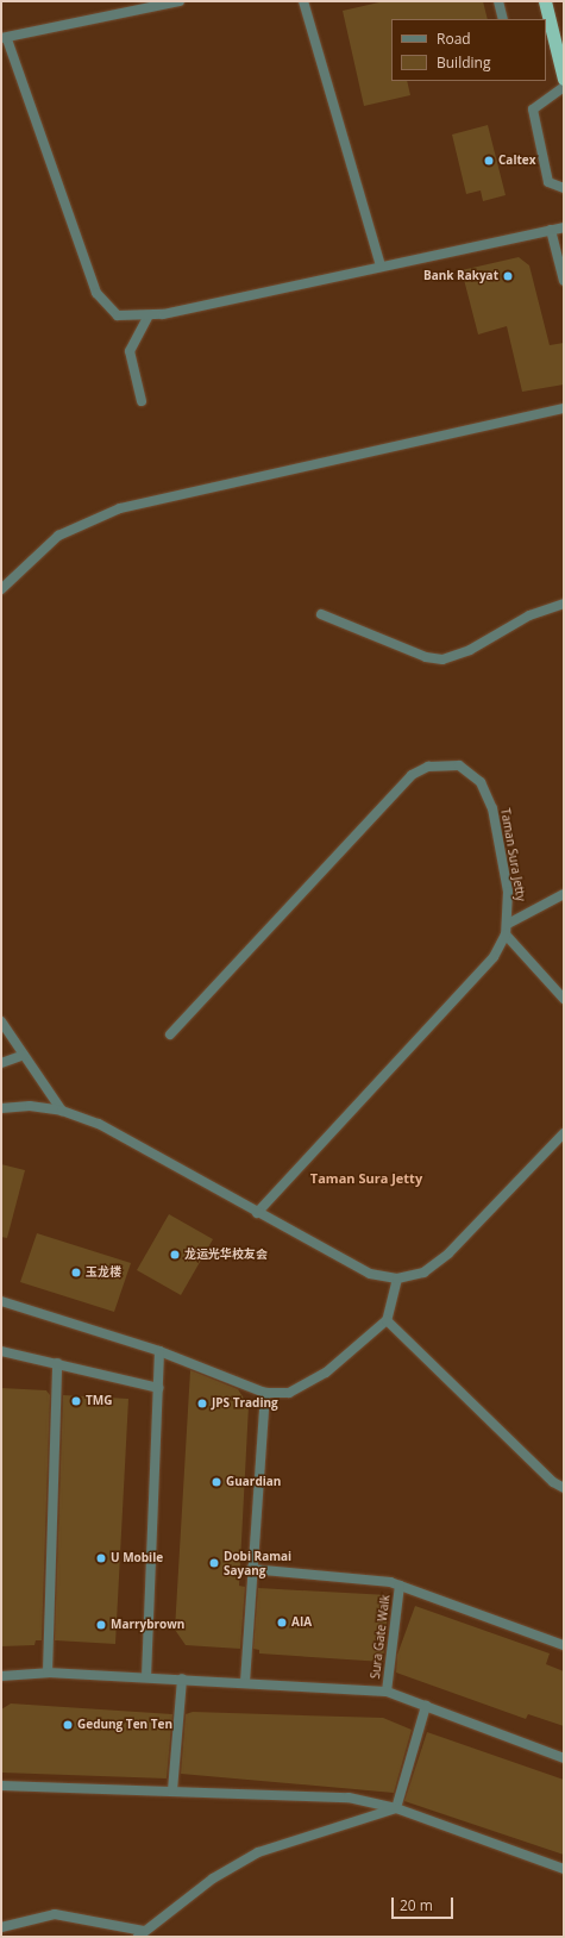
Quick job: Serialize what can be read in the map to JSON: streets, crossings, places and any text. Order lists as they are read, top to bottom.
{
  "streets": {
    "street": ["Taman Sura Jetty", "Sura Gate Walk"]
  },
  "districts": ["Taman Sura Jetty"],
  "places": [
    "Caltex",
    "Bank Rakyat",
    "龙运光华校友会",
    "玉龙楼",
    "TMG",
    "JPS Trading",
    "Guardian",
    "U Mobile",
    "Dobi Ramai Sayang",
    "AIA",
    "Marrybrown",
    "Gedung Ten Ten"
  ],
  "legend": ["Road", "Building"],
  "scale_bar": "20 m"
}
